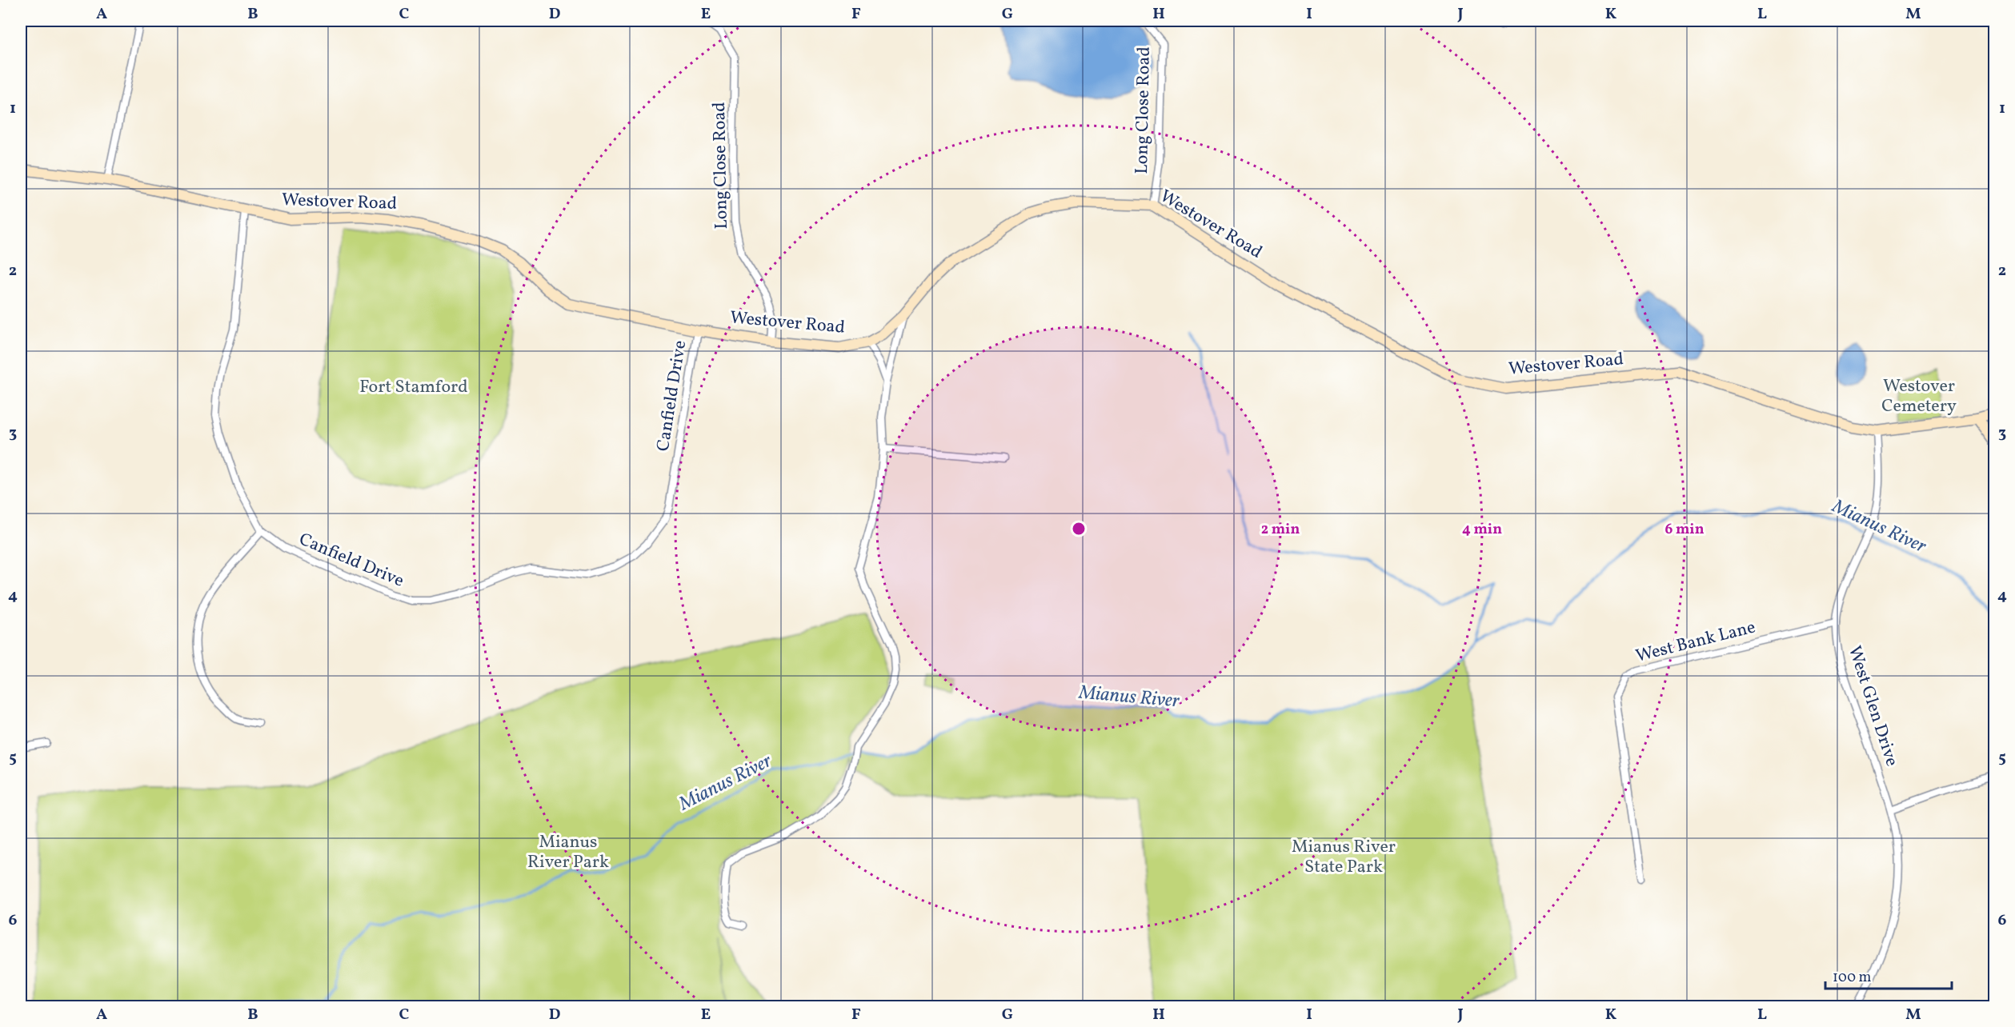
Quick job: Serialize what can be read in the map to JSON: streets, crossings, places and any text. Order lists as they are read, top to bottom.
{
  "streets": {
    "street": [
      "Long Close Road",
      "Westover Road",
      "Canfield Drive",
      "West Bank Lane",
      "West Glen Drive"
    ]
  },
  "crossings": [
    ["Long Close Road", "Westover Road"],
    ["Westover Road", "Canfield Drive"],
    ["Westover Road", "West Glen Drive"],
    ["West Bank Lane", "West Glen Drive"]
  ],
  "water": ["Mianus River"],
  "parks": [
    "Westover Cemetery",
    "Fort Stamford",
    "Mianus River Park",
    "Mianus River State Park"
  ],
  "scale_bar": "100 m",
  "grid": {
    "columns": [
      "A",
      "B",
      "C",
      "D",
      "E",
      "F",
      "G",
      "H",
      "I",
      "J",
      "K",
      "L",
      "M"
    ],
    "rows": [
      "1",
      "2",
      "3",
      "4",
      "5",
      "6"
    ]
  },
  "rings": ["2 min", "4 min", "6 min"]
}
